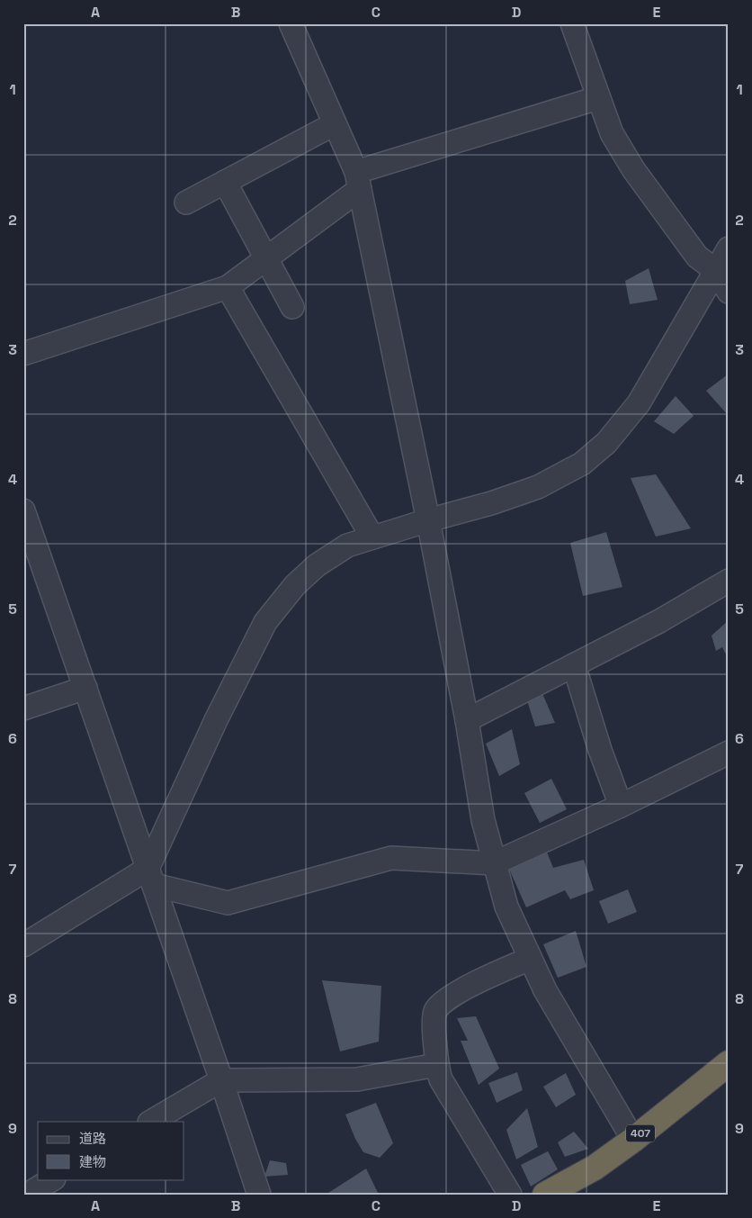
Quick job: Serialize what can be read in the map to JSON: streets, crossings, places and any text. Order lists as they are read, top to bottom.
{
  "streets": {
    "highway": ["407"]
  },
  "legend": ["道路", "建物"],
  "grid": {
    "columns": [
      "A",
      "B",
      "C",
      "D",
      "E"
    ],
    "rows": [
      "1",
      "2",
      "3",
      "4",
      "5",
      "6",
      "7",
      "8",
      "9"
    ]
  }
}
